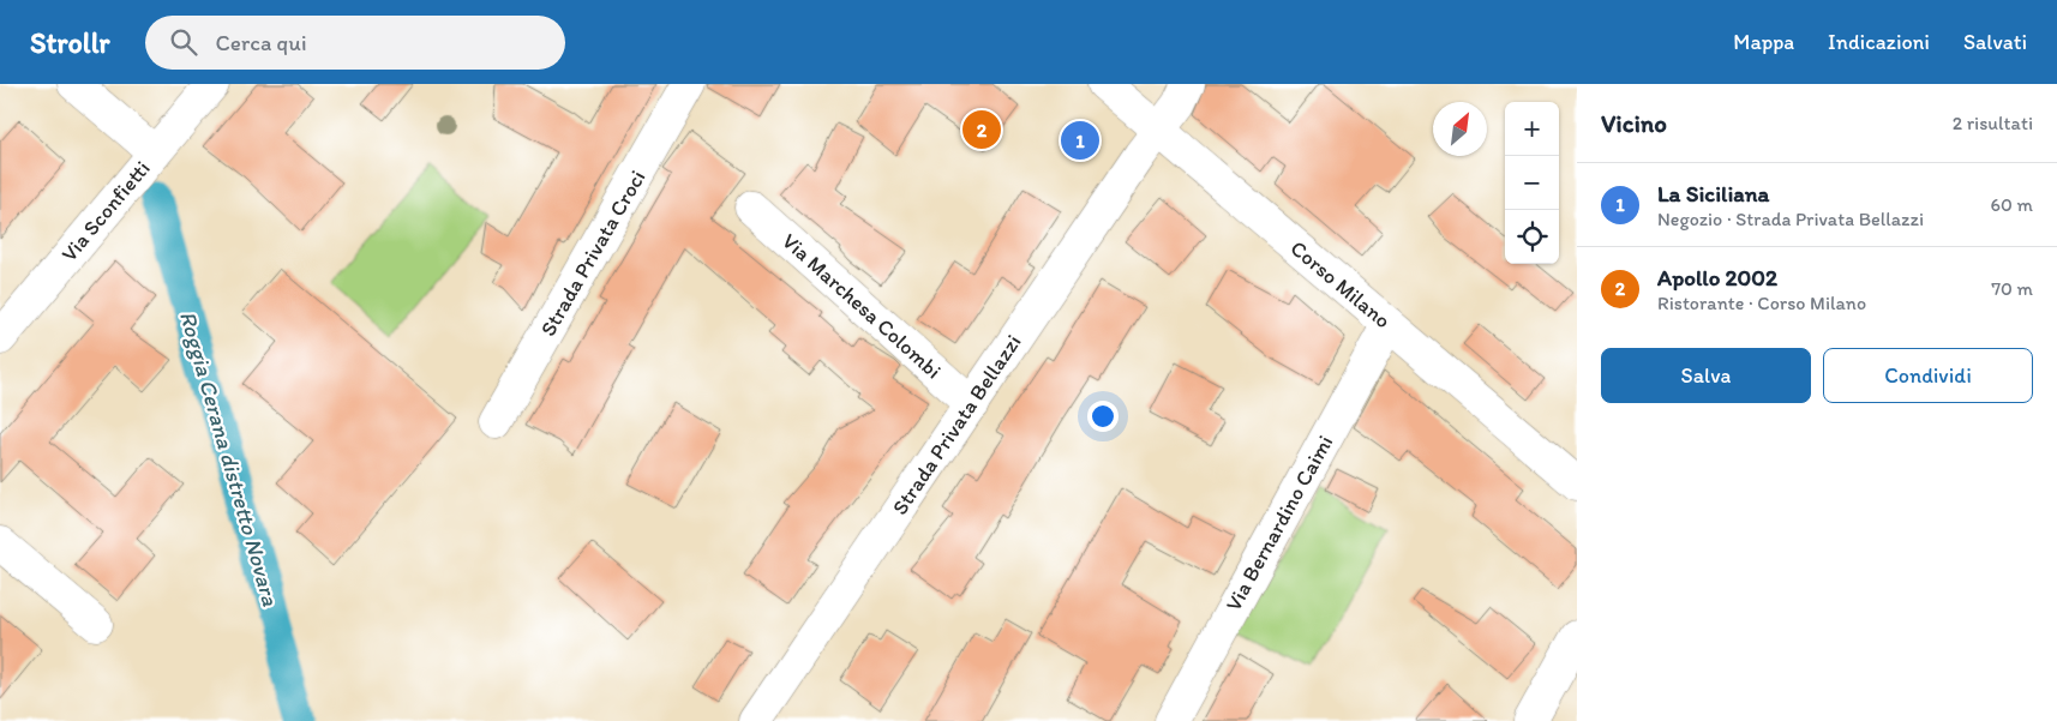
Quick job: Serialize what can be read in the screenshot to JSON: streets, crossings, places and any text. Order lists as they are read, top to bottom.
{
  "streets": {
    "street": [
      "Via Sconfietti",
      "Strada Privata Croci",
      "Corso Milano",
      "Via Marchesa Colombi",
      "Strada Privata Bellazzi",
      "Via Bernardino Caimi"
    ]
  },
  "crossings": [
    ["Corso Milano", "Strada Privata Bellazzi"],
    ["Corso Milano", "Via Bernardino Caimi"],
    ["Via Marchesa Colombi", "Strada Privata Bellazzi"]
  ],
  "water": ["Roggia Cerana distretto Novara"],
  "north": "top right",
  "page": {
    "header": "Strollr",
    "search": "Cerca qui",
    "nav": ["Mappa", "Indicazioni", "Salvati"],
    "heading": ["Vicino", "2 risultati"],
    "map_buttons": ["+", "−"],
    "pins": ["2", "1"],
    "list": [
      {
        "mark": "1",
        "name": "La Siciliana",
        "note": "Negozio · Strada Privata Bellazzi",
        "value": "60 m"
      },
      {
        "mark": "2",
        "name": "Apollo 2002",
        "note": "Ristorante · Corso Milano",
        "value": "70 m"
      }
    ],
    "buttons": ["Salva", "Condividi"]
  }
}
